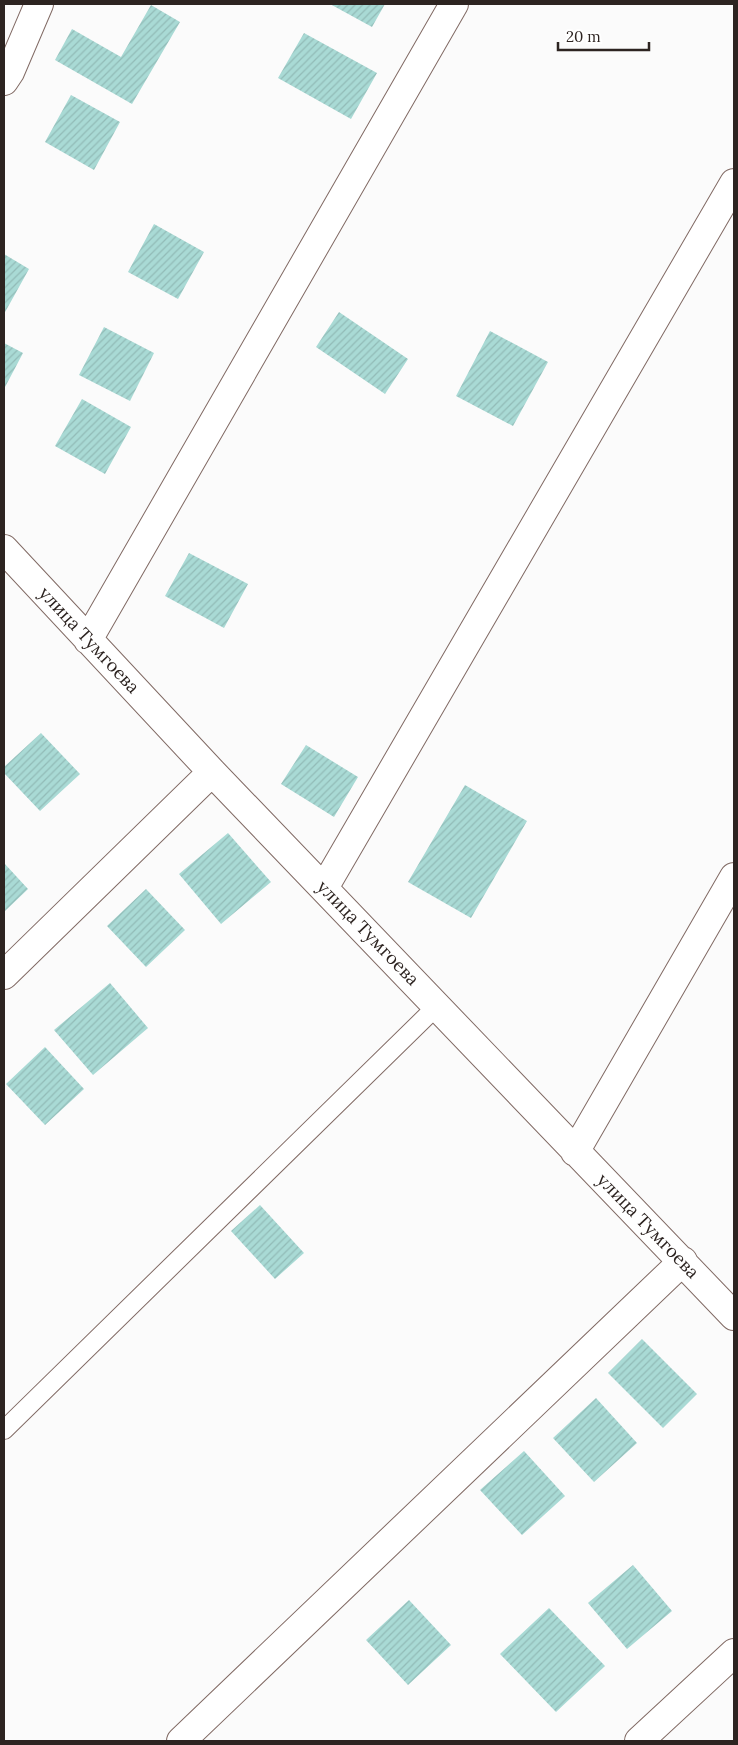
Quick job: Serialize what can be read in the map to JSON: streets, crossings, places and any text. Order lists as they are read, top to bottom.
{
  "streets": {
    "street": ["улица Тумгоева"]
  },
  "scale_bar": "20 m"
}
